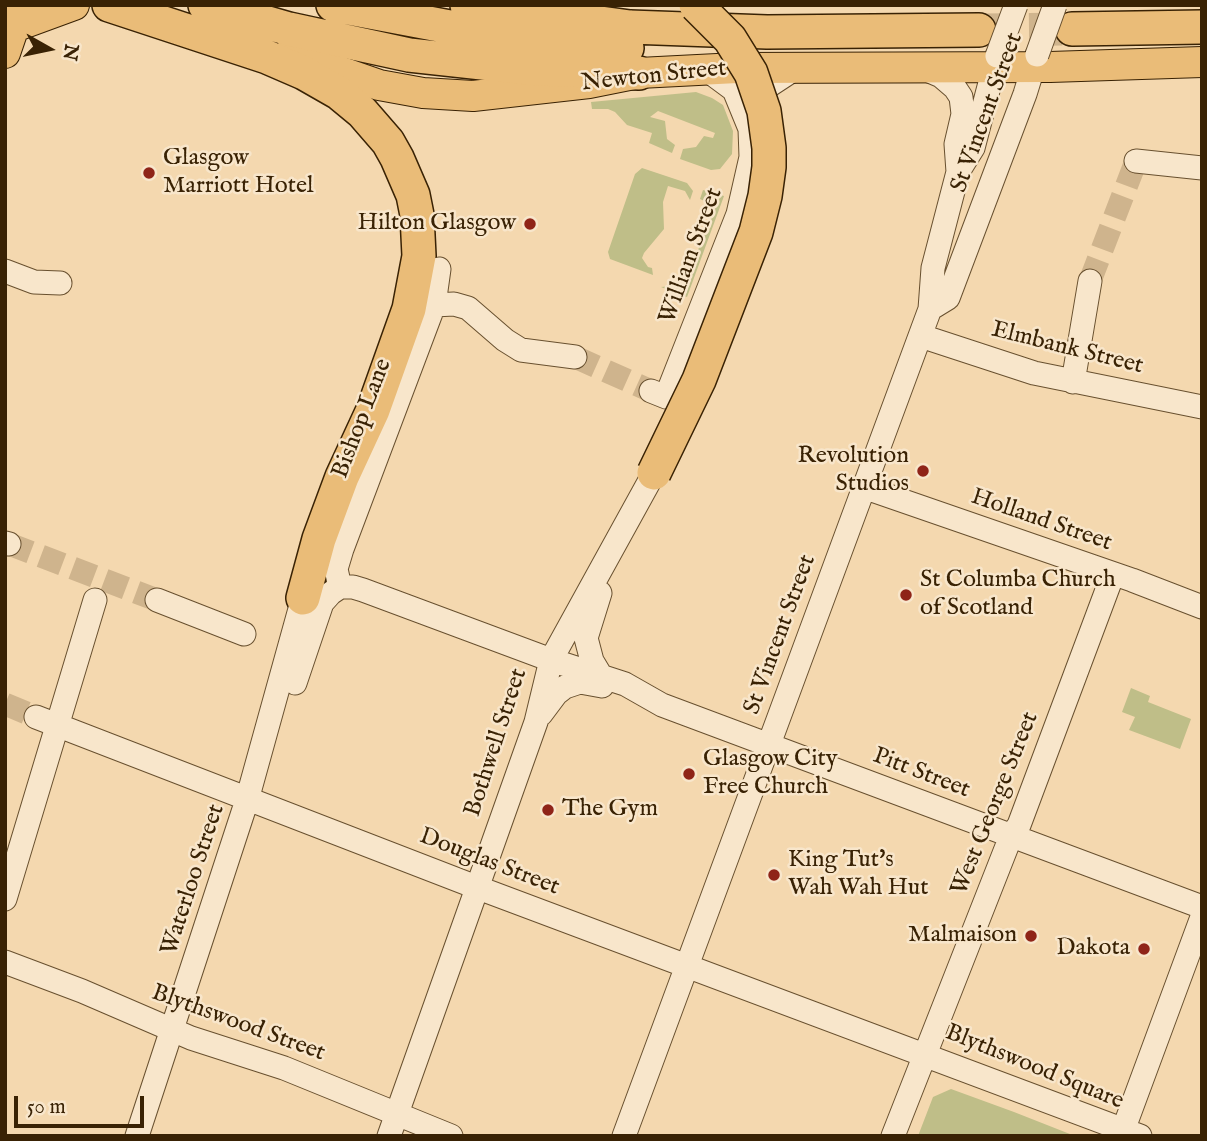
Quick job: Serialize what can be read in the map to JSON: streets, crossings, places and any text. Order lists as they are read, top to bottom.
{
  "streets": {
    "main road": ["Newton Street"],
    "street": [
      "St Vincent Street",
      "William Street",
      "Elmbank Street",
      "Bishop Lane",
      "Holland Street",
      "Bothwell Street",
      "Pitt Street",
      "West George Street",
      "Douglas Street",
      "Waterloo Street",
      "Blythswood Street",
      "Blythswood Square"
    ]
  },
  "crossings": [
    ["Newton Street", "St Vincent Street"],
    ["Newton Street", "William Street"],
    ["St Vincent Street", "Elmbank Street"],
    ["St Vincent Street", "Holland Street"],
    ["St Vincent Street", "Pitt Street"],
    ["St Vincent Street", "Douglas Street"],
    ["Bishop Lane", "Pitt Street"],
    ["Bishop Lane", "Waterloo Street"],
    ["Holland Street", "West George Street"],
    ["Bothwell Street", "Pitt Street"],
    ["Bothwell Street", "Douglas Street"],
    ["Bothwell Street", "Blythswood Street"],
    ["Pitt Street", "West George Street"],
    ["Pitt Street", "Waterloo Street"],
    ["West George Street", "Douglas Street"],
    ["West George Street", "Blythswood Square"],
    ["Douglas Street", "Waterloo Street"],
    ["Douglas Street", "Blythswood Square"],
    ["Waterloo Street", "Blythswood Street"]
  ],
  "places": [
    "Glasgow Marriott Hotel",
    "Hilton Glasgow",
    "Revolution Studios",
    "St Columba Church of Scotland",
    "Glasgow City Free Church",
    "The Gym",
    "King Tut's Wah Wah Hut",
    "Malmaison",
    "Dakota"
  ],
  "scale_bar": "50 m",
  "north": "right"
}
